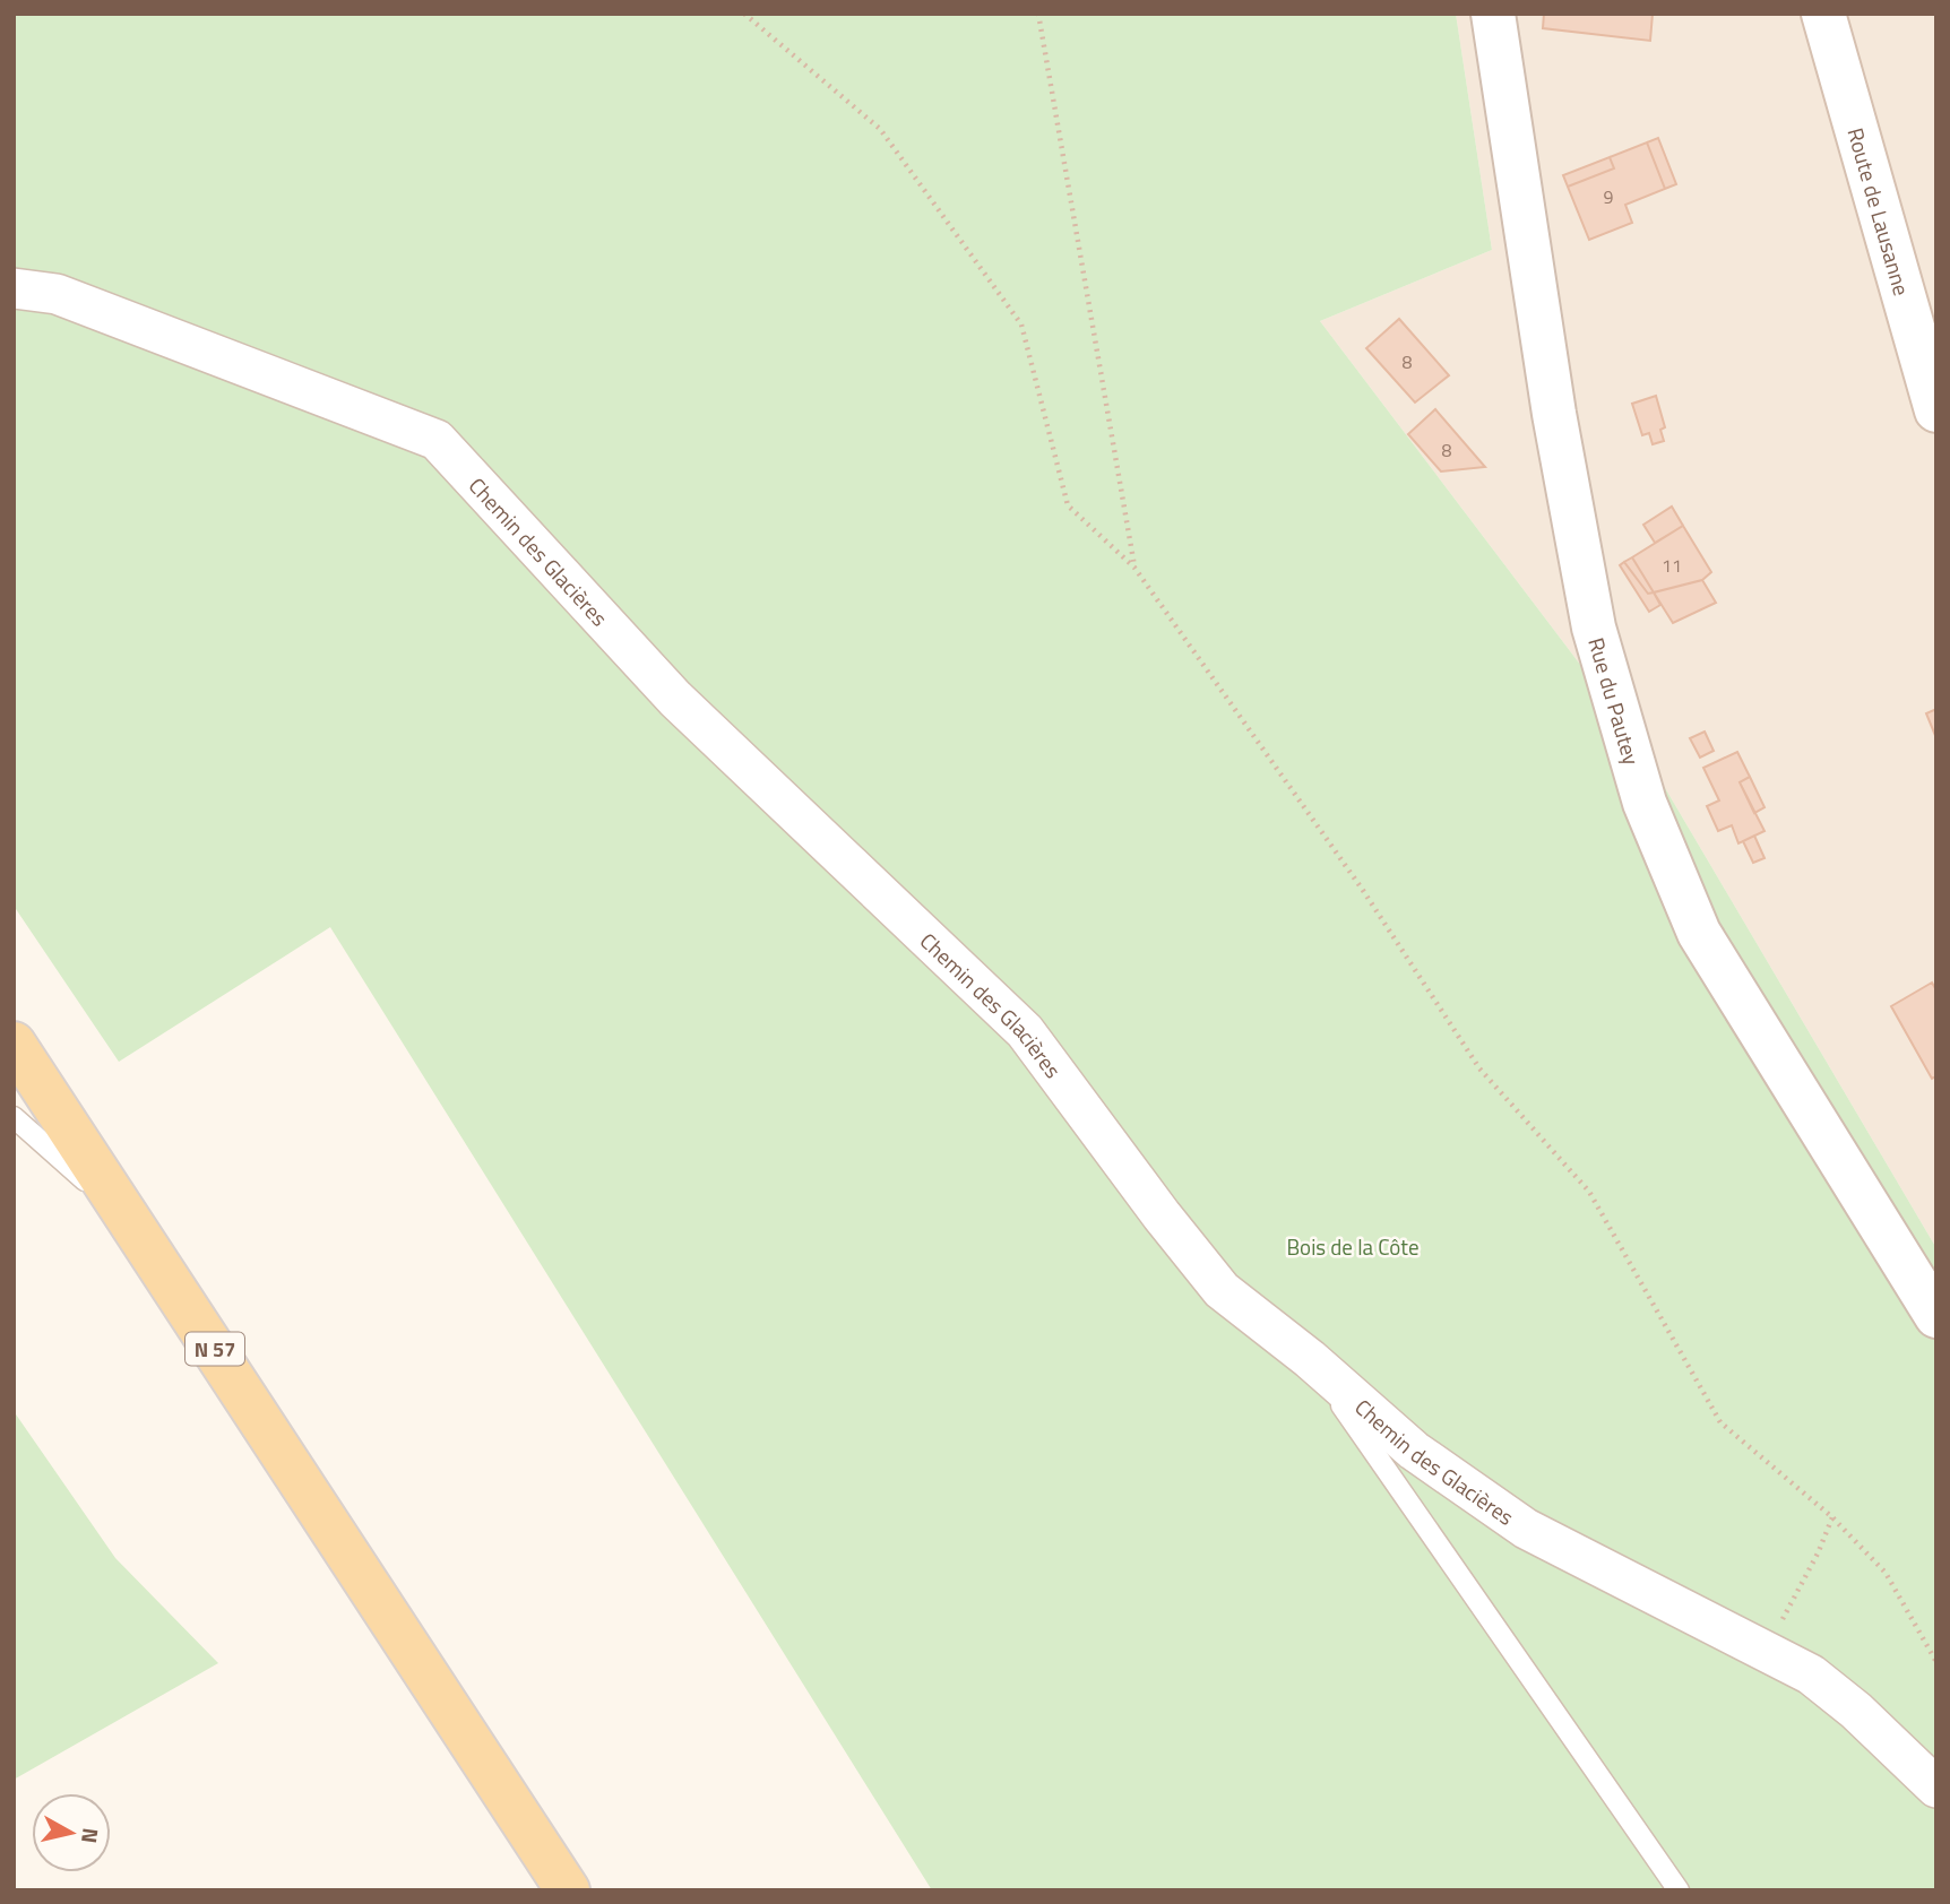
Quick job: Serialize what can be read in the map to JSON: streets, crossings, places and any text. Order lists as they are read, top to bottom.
{
  "streets": {
    "main road": ["N 57"],
    "street": ["Route de Lausanne", "Chemin des Glacières", "Rue du Pautey"]
  },
  "parks": ["Bois de la Côte"],
  "house_numbers": [
    "9",
    "8",
    "8",
    "11"
  ],
  "north": "right"
}
